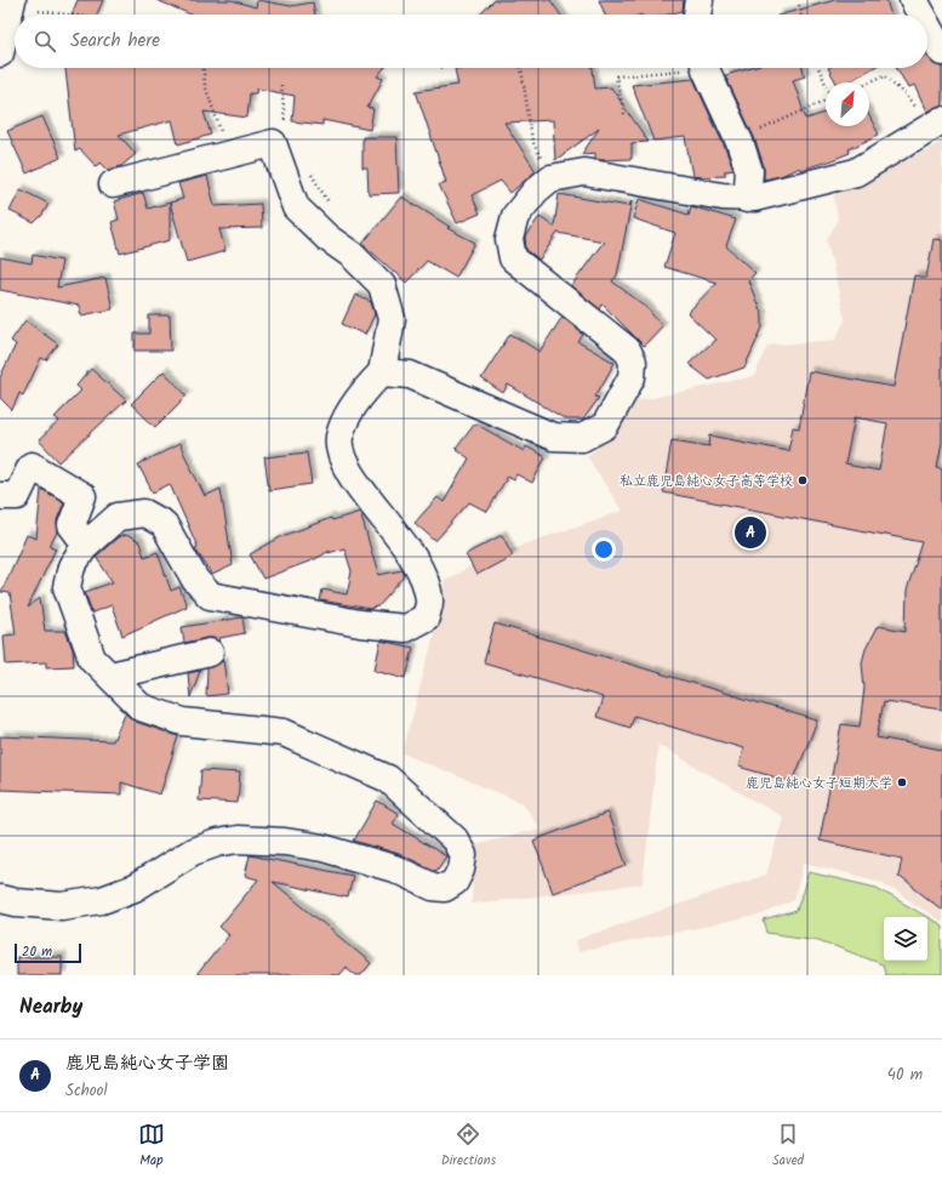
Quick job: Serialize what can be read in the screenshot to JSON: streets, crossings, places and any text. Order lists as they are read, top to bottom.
{
  "places": ["私立鹿児島純心女子高等学校", "鹿児島純心女子短期大学"],
  "scale_bar": "20 m",
  "north": "top right",
  "page": {
    "search": "Search here",
    "pins": "A",
    "scale": "20 m",
    "heading": "Nearby",
    "list": [
      {
        "mark": "A",
        "name": "鹿児島純心女子学園",
        "note": "School",
        "value": "40 m"
      }
    ],
    "nav": ["Map", "Directions", "Saved"]
  }
}
